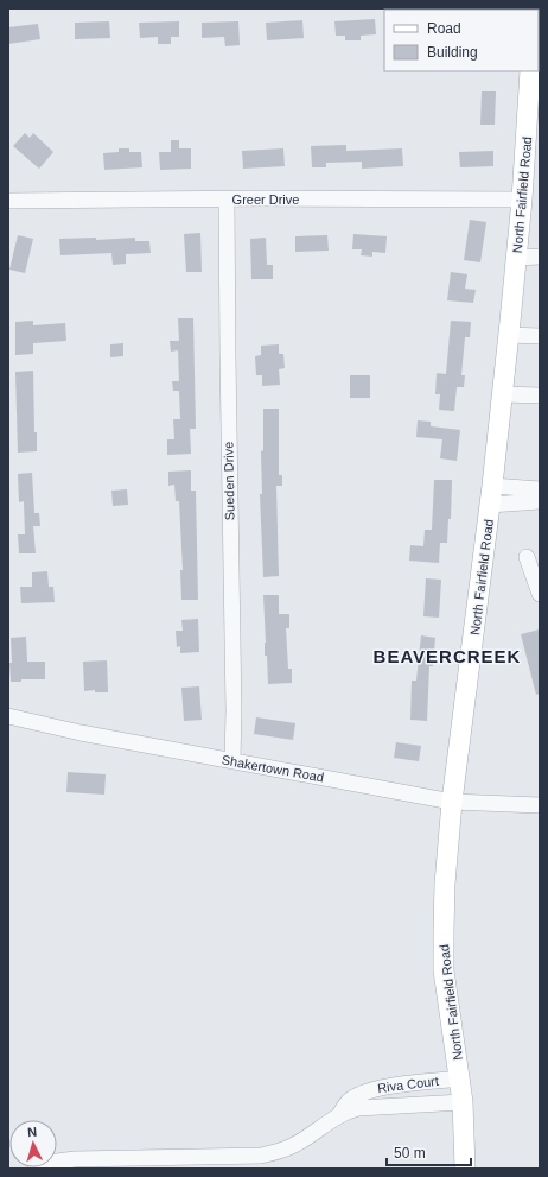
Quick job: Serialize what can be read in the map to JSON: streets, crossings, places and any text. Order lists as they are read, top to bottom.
{
  "streets": {
    "main road": ["North Fairfield Road"],
    "street": [
      "Greer Drive",
      "Sueden Drive",
      "Shakertown Road",
      "Riva Court"
    ]
  },
  "crossings": [
    ["North Fairfield Road", "Greer Drive"],
    ["North Fairfield Road", "Shakertown Road"],
    ["North Fairfield Road", "Riva Court"],
    ["Greer Drive", "Sueden Drive"],
    ["Sueden Drive", "Shakertown Road"]
  ],
  "districts": ["BEAVERCREEK"],
  "legend": ["Road", "Building"],
  "scale_bar": "50 m",
  "north": "top"
}
